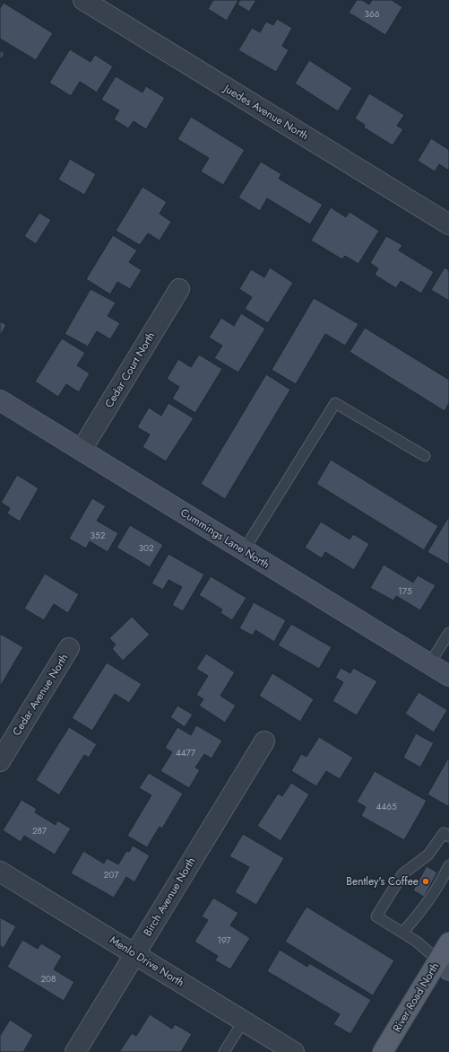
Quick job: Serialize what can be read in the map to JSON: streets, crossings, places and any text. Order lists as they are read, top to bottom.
{
  "streets": {
    "main road": ["River Road North"],
    "street": [
      "Juedes Avenue North",
      "Cedar Court North",
      "Cummings Lane North",
      "Cedar Avenue North",
      "Birch Avenue North",
      "Menlo Drive North"
    ]
  },
  "crossings": [
    ["Cedar Court North", "Cummings Lane North"],
    ["Birch Avenue North", "Menlo Drive North"]
  ],
  "places": ["Bentley's Coffee"],
  "house_numbers": [
    "366",
    "352",
    "302",
    "175",
    "4477",
    "4465",
    "287",
    "207",
    "197",
    "208"
  ]
}
